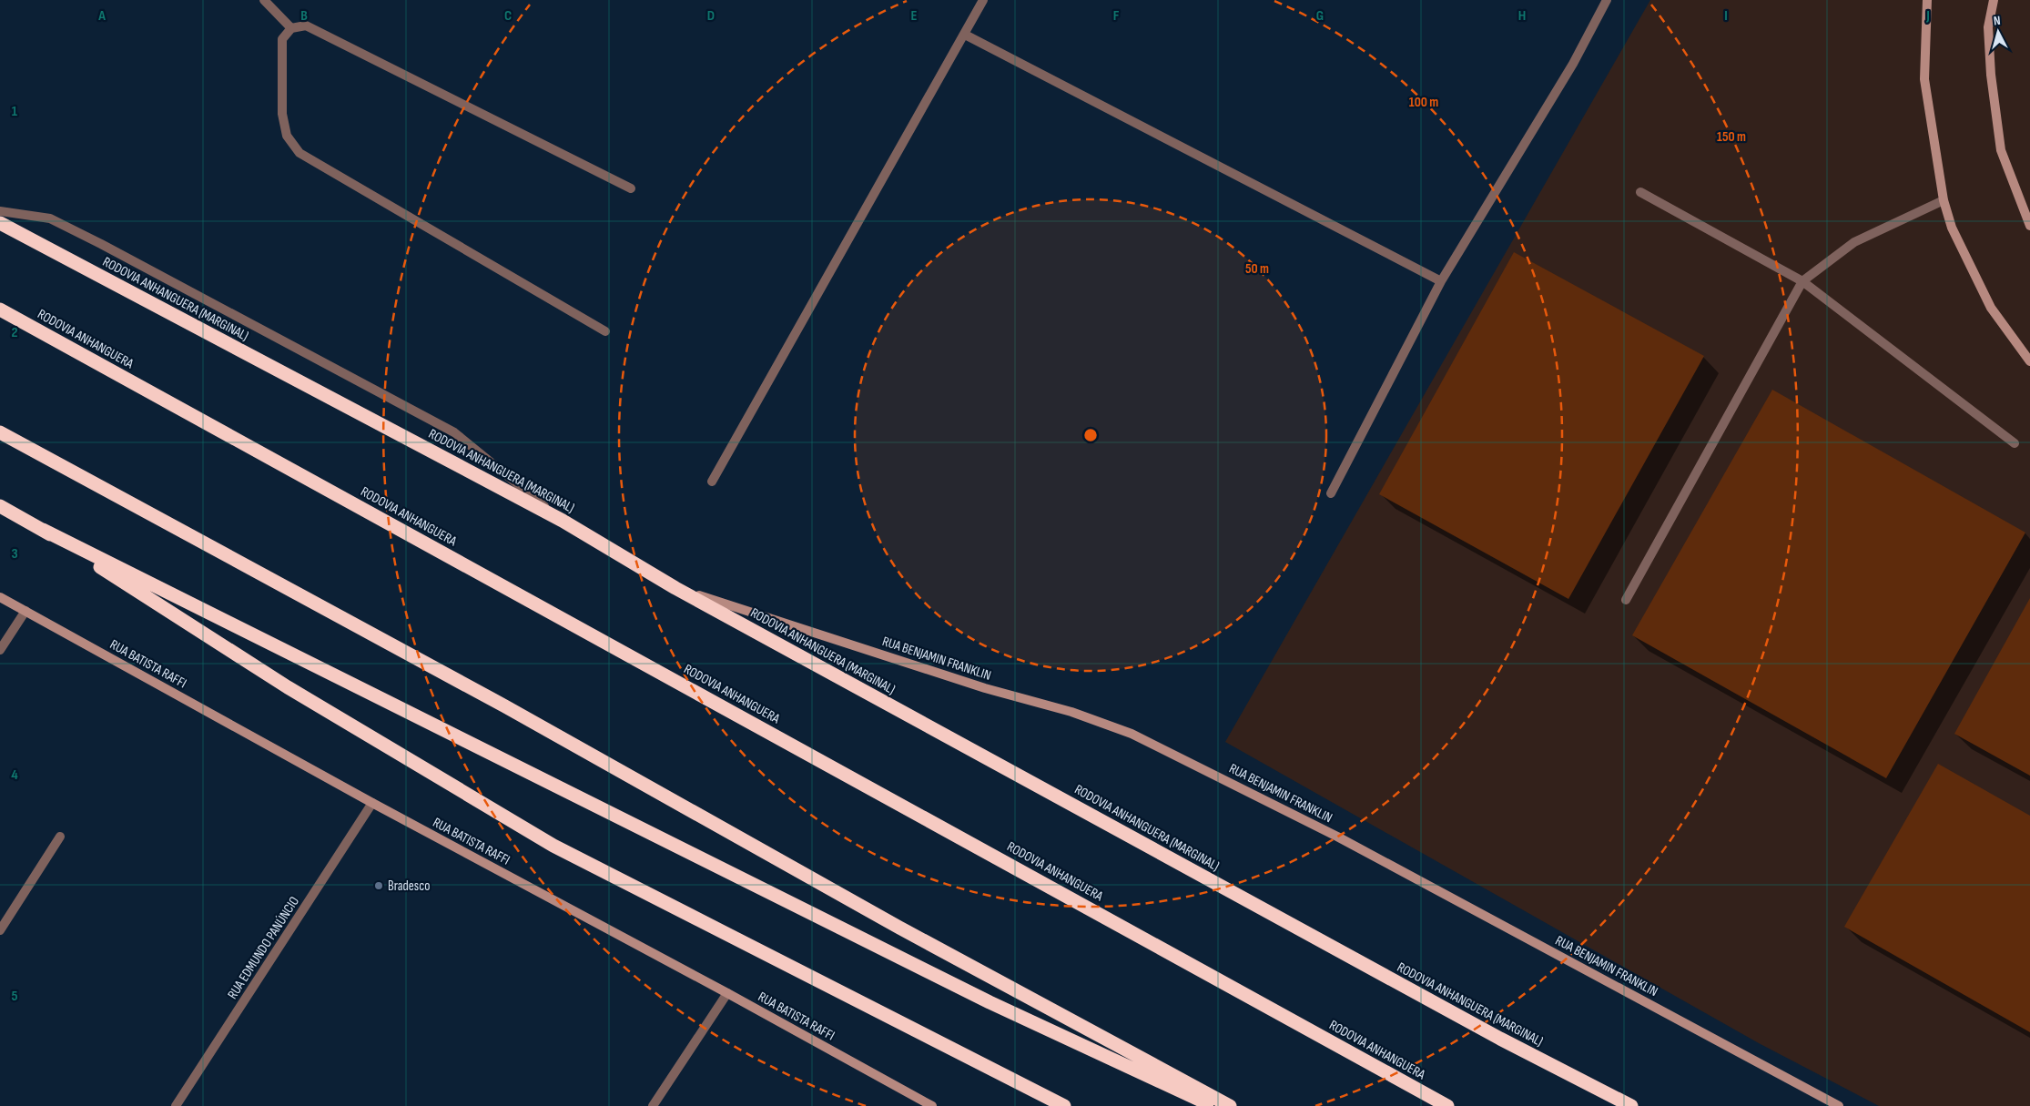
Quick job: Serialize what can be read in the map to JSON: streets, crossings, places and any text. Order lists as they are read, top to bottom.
{
  "streets": {
    "highway": ["RODOVIA ANHANGUERA (MARGINAL)", "RODOVIA ANHANGUERA"],
    "street": ["RUA BENJAMIN FRANKLIN", "RUA BATISTA RAFFI", "RUA EDMUNDO PANÚNCIO"]
  },
  "crossings": [
    ["RODOVIA ANHANGUERA (MARGINAL)", "RUA BENJAMIN FRANKLIN"],
    ["RUA BATISTA RAFFI", "RUA EDMUNDO PANÚNCIO"]
  ],
  "places": ["Bradesco"],
  "north": "top",
  "grid": {
    "columns": [
      "A",
      "B",
      "C",
      "D",
      "E",
      "F",
      "G",
      "H",
      "I",
      "J"
    ],
    "rows": [
      "1",
      "2",
      "3",
      "4",
      "5"
    ]
  },
  "rings": ["100 m", "150 m", "50 m"]
}
